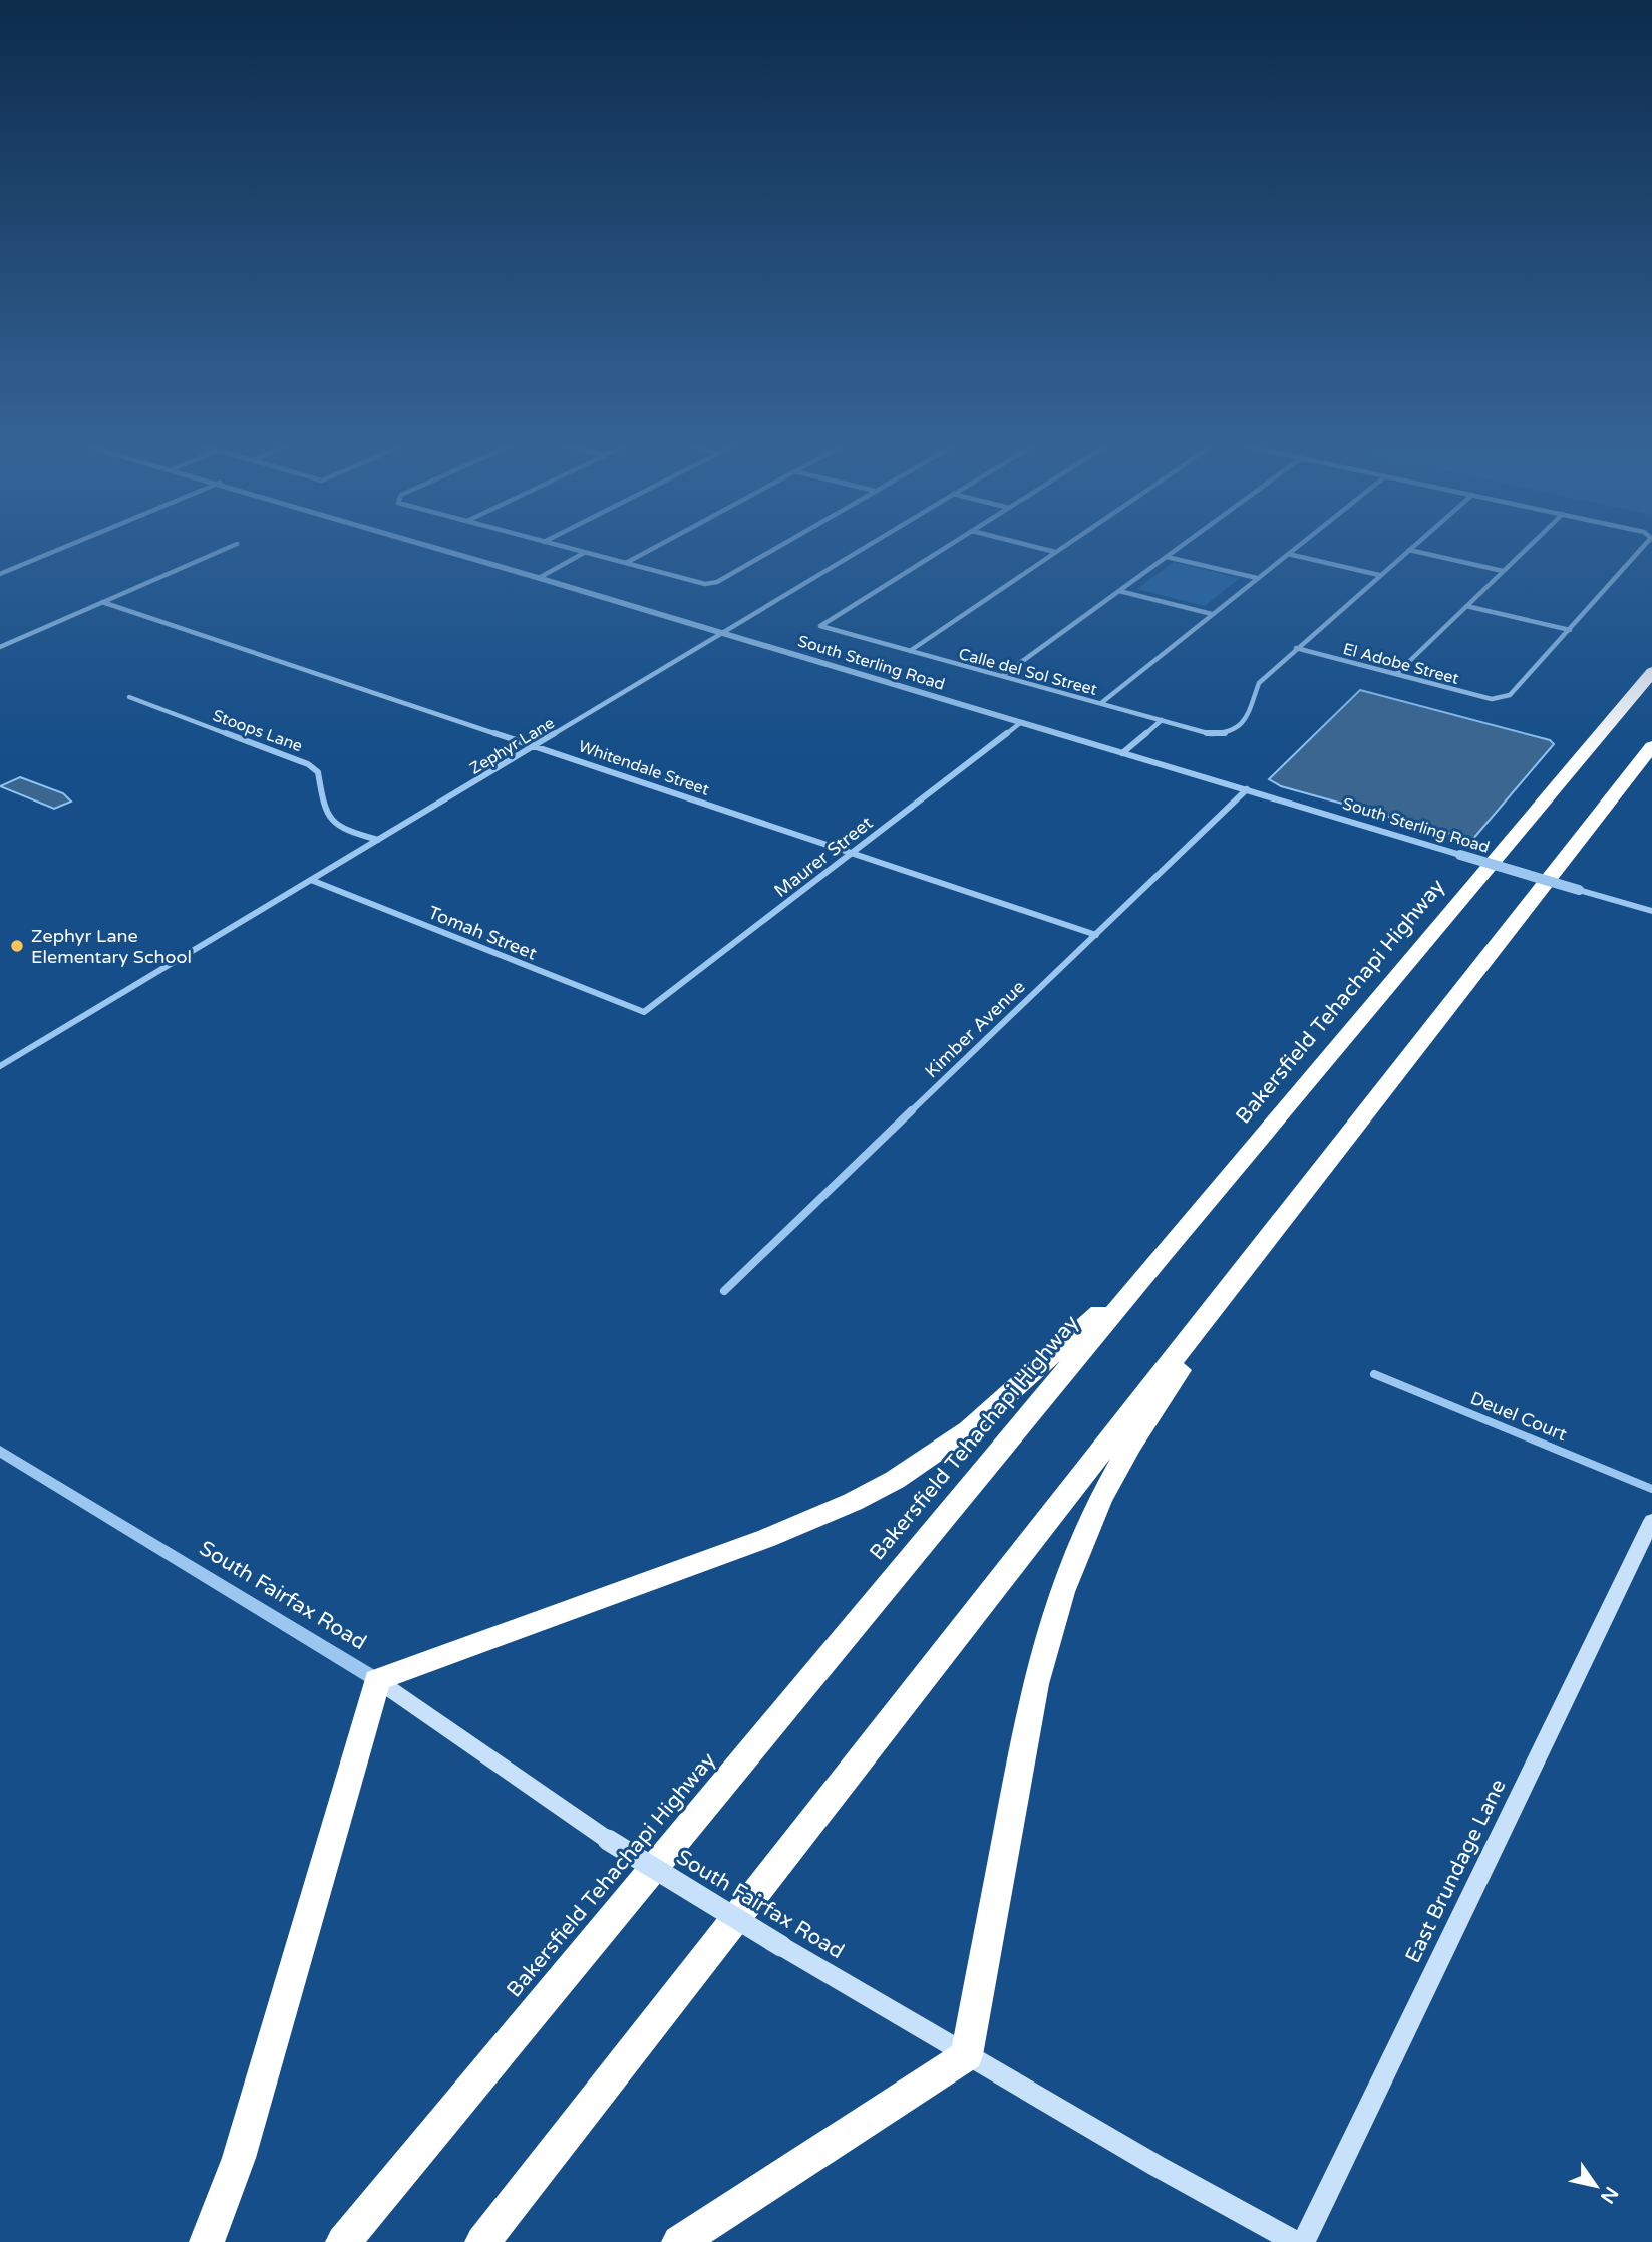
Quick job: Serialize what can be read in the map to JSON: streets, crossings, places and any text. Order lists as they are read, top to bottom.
{
  "streets": {
    "highway": ["Bakersfield Tehachapi Highway"],
    "main road": ["South Fairfax Road", "East Brundage Lane"],
    "street": [
      "South Sterling Road",
      "El Adobe Street",
      "Calle del Sol Street",
      "Stoops Lane",
      "Zephyr Lane",
      "Whitendale Street",
      "Maurer Street",
      "Tomah Street",
      "Kimber Avenue",
      "Deuel Court"
    ]
  },
  "crossings": [
    ["South Sterling Road", "Zephyr Lane"],
    ["South Sterling Road", "Maurer Street"],
    ["South Sterling Road", "Kimber Avenue"],
    ["El Adobe Street", "Calle del Sol Street"],
    ["Stoops Lane", "Zephyr Lane"],
    ["Zephyr Lane", "Whitendale Street"],
    ["Zephyr Lane", "Tomah Street"],
    ["Whitendale Street", "Maurer Street"],
    ["Whitendale Street", "Kimber Avenue"],
    ["Maurer Street", "Tomah Street"]
  ],
  "places": ["Zephyr Lane Elementary School"],
  "north": "bottom right"
}
